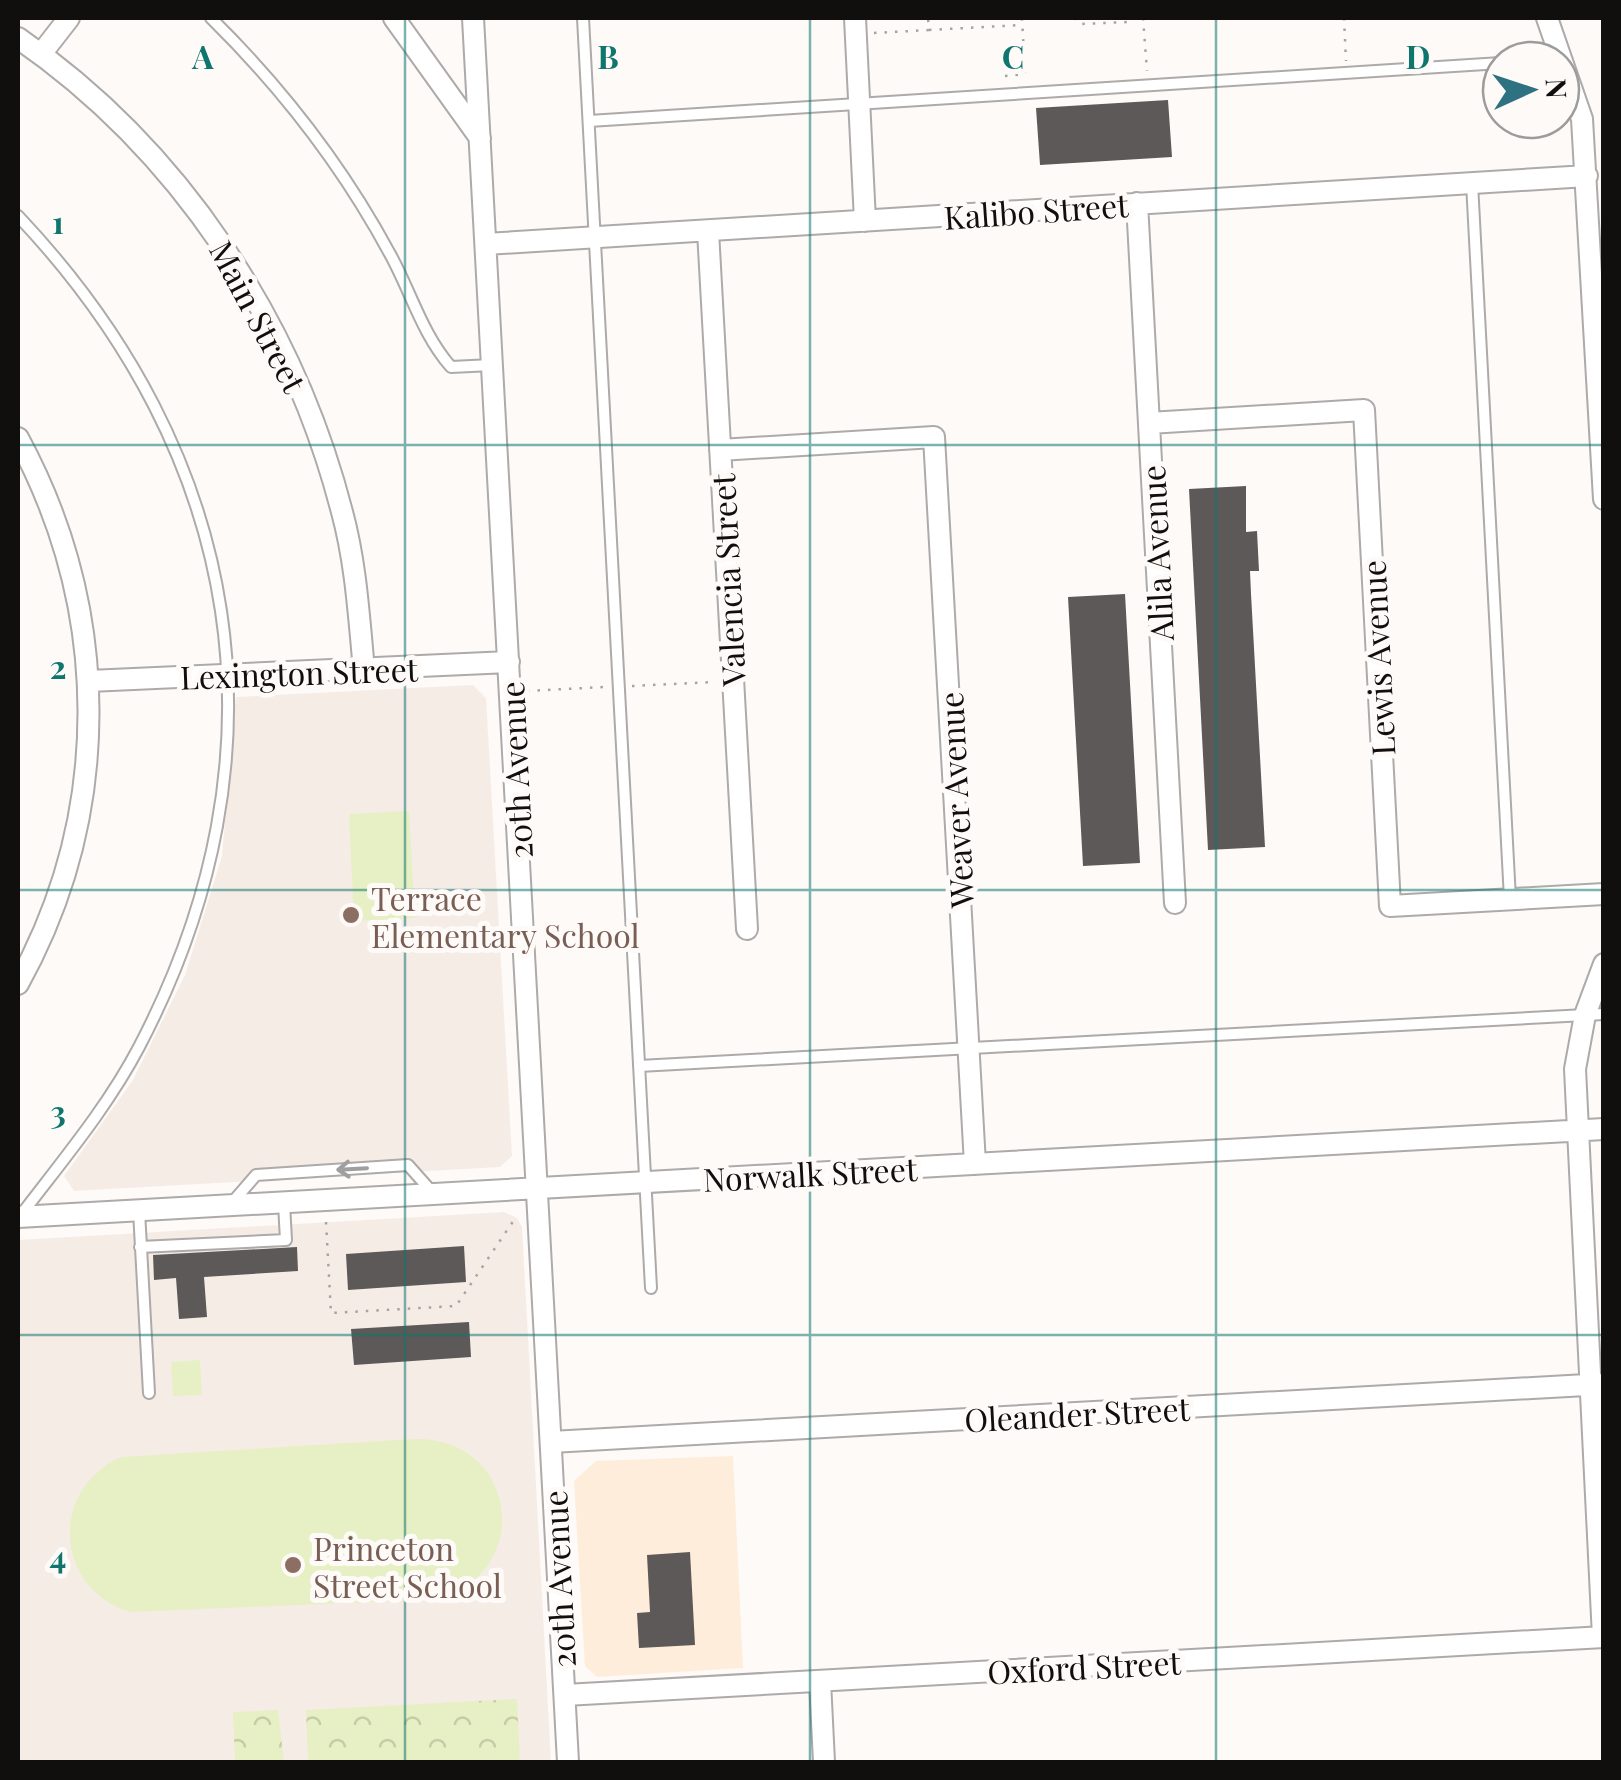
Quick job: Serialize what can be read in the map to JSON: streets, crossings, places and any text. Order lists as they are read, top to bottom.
{
  "streets": {
    "street": [
      "Kalibo Street",
      "Main Street",
      "Alila Avenue",
      "Valencia Street",
      "Lewis Avenue",
      "Lexington Street",
      "20th Avenue",
      "Weaver Avenue",
      "Norwalk Street",
      "Oleander Street",
      "Oxford Street"
    ]
  },
  "crossings": [
    ["Kalibo Street", "Alila Avenue"],
    ["Kalibo Street", "Valencia Street"],
    ["Kalibo Street", "20th Avenue"],
    ["Main Street", "Lexington Street"],
    ["Alila Avenue", "Lewis Avenue"],
    ["Valencia Street", "Weaver Avenue"],
    ["Lexington Street", "20th Avenue"],
    ["20th Avenue", "Norwalk Street"],
    ["20th Avenue", "Oleander Street"],
    ["20th Avenue", "Oxford Street"],
    ["Weaver Avenue", "Norwalk Street"]
  ],
  "places": ["Terrace Elementary School", "Princeton Street School"],
  "north": "right",
  "grid": {
    "columns": [
      "A",
      "B",
      "C",
      "D"
    ],
    "rows": [
      "1",
      "2",
      "3",
      "4"
    ]
  }
}
